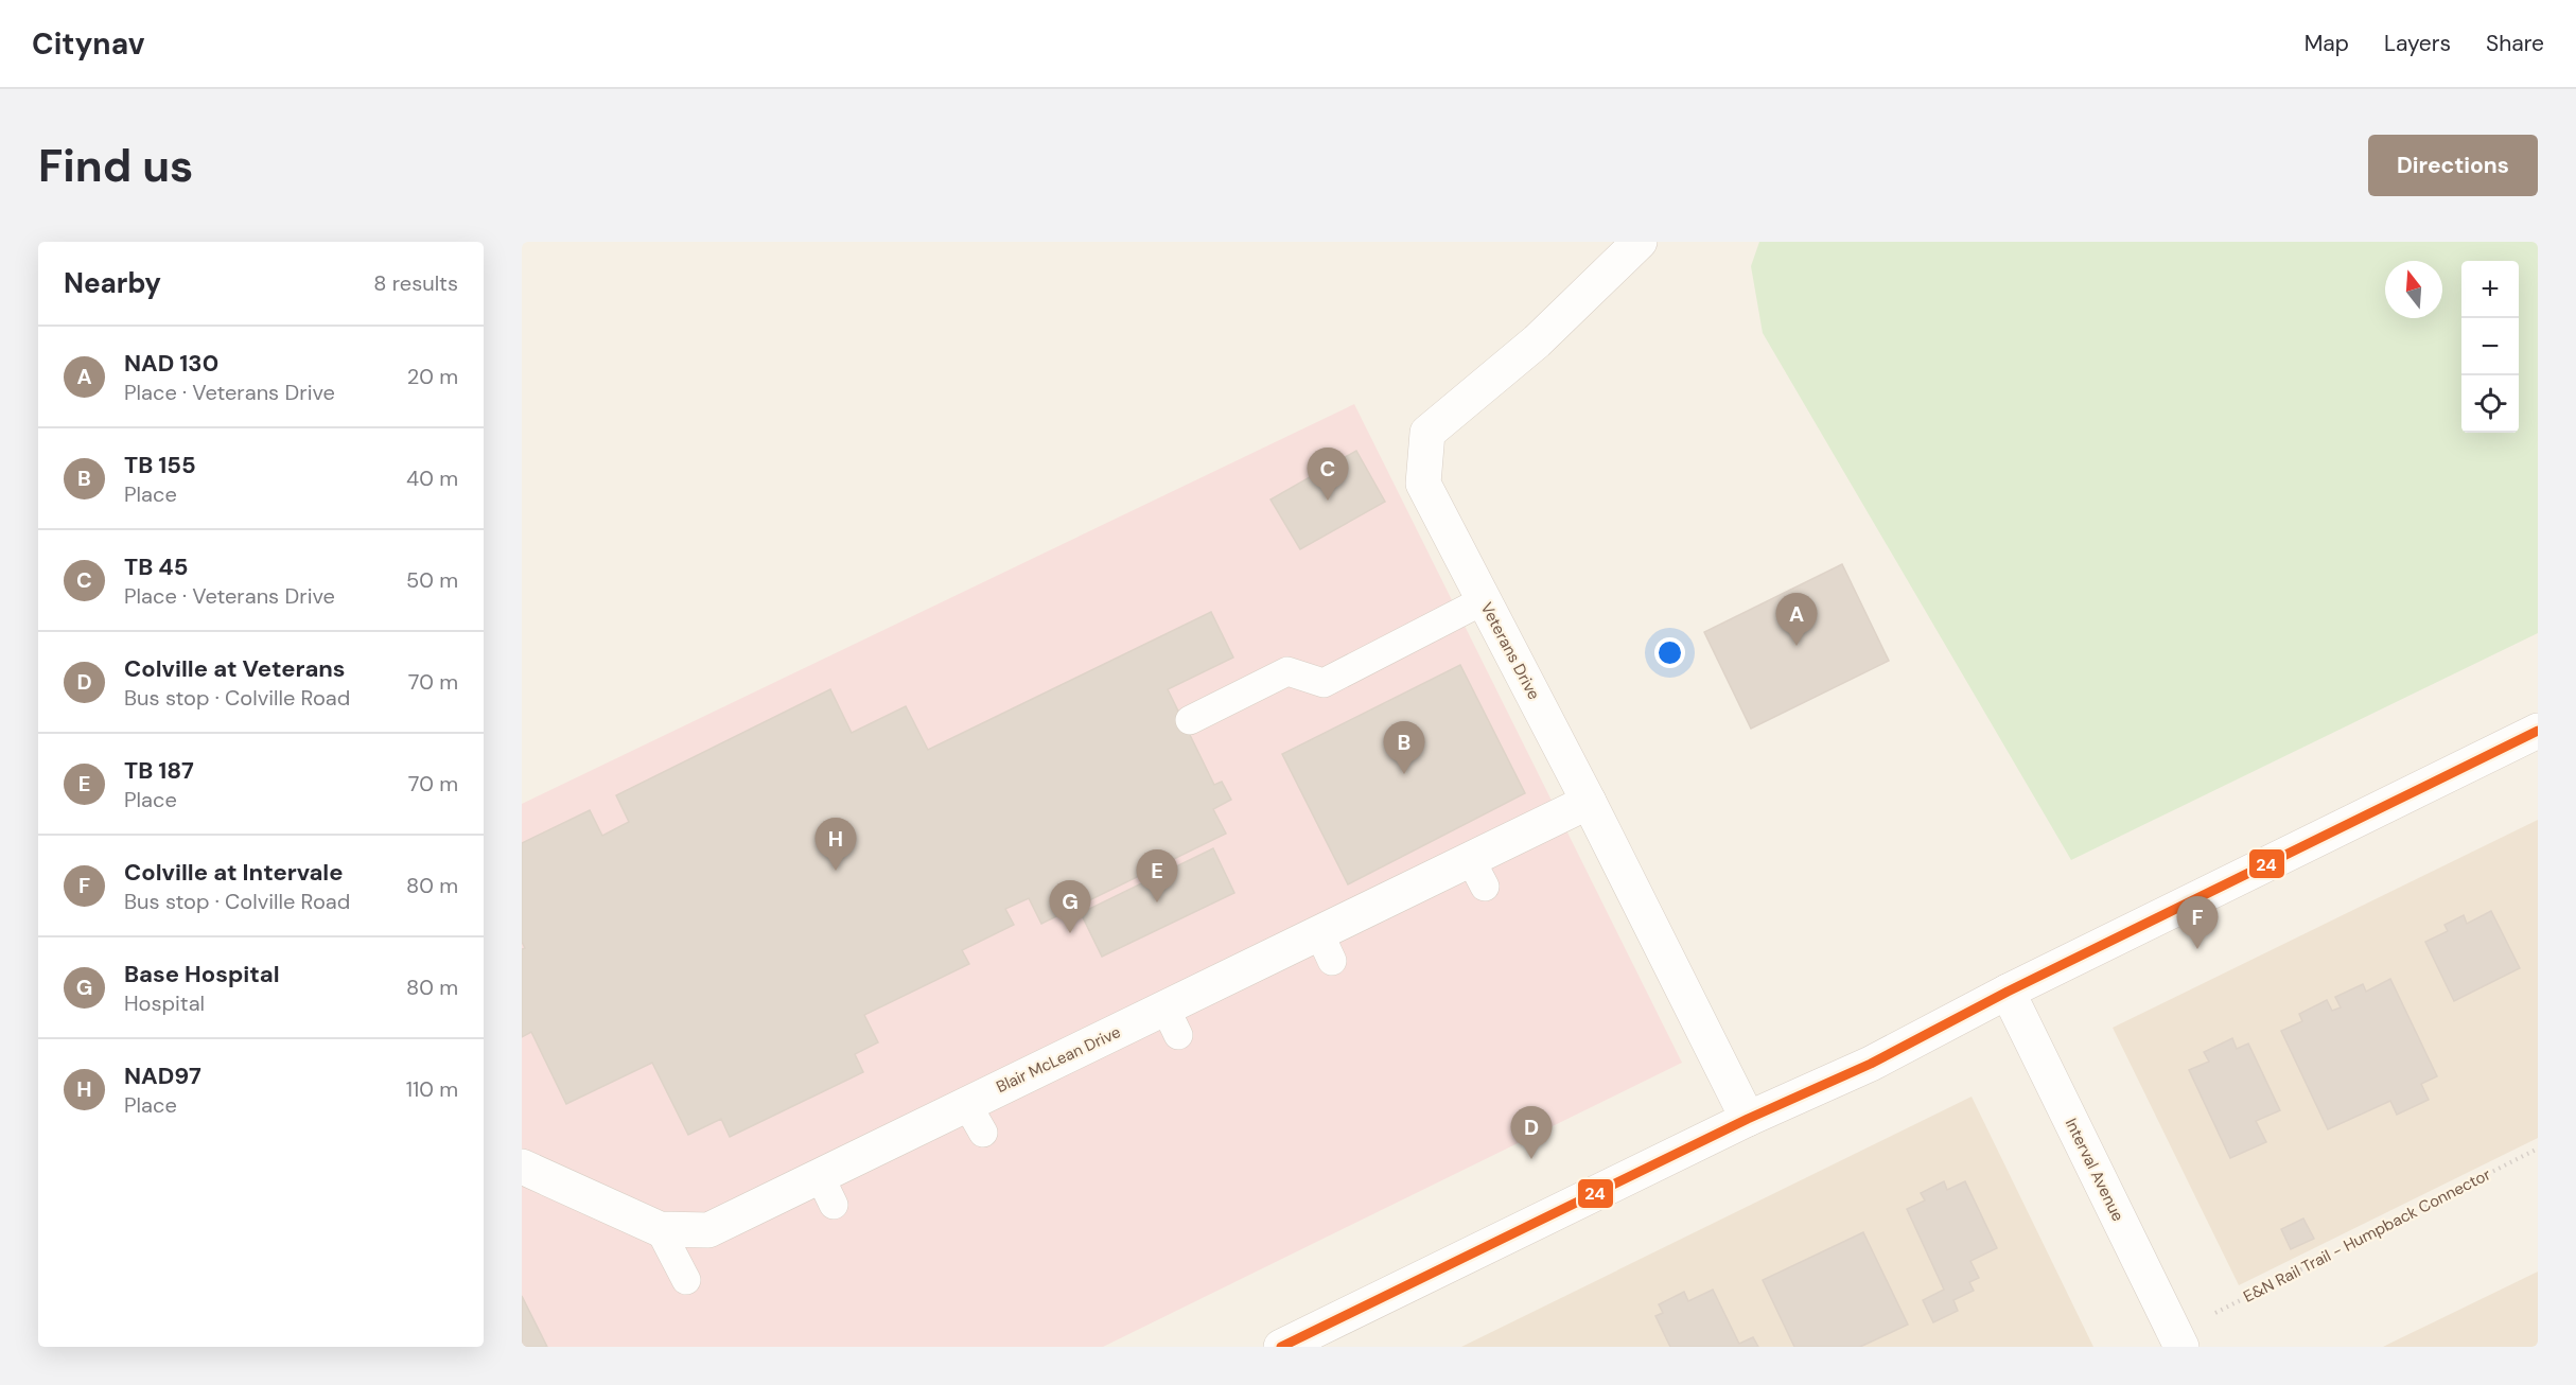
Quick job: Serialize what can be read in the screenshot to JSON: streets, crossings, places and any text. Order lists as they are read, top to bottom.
{
  "streets": {
    "street": ["Veterans Drive", "Blair McLean Drive", "Interval Avenue"],
    "path": ["E&N Rail Trail - Humpback Connector"]
  },
  "crossings": [
    ["Veterans Drive", "Blair McLean Drive"]
  ],
  "lines": ["transit line 24"],
  "north": "top",
  "page": {
    "header": "Citynav",
    "nav": ["Map", "Layers", "Share"],
    "buttons": "Directions",
    "title": "Find us",
    "heading": ["Nearby", "8 results"],
    "map_buttons": ["+", "−"],
    "list": [
      {
        "mark": "A",
        "name": "NAD 130",
        "note": "Place · Veterans Drive",
        "value": "20 m"
      },
      {
        "mark": "B",
        "name": "TB 155",
        "note": "Place",
        "value": "40 m"
      },
      {
        "mark": "C",
        "name": "TB 45",
        "note": "Place · Veterans Drive",
        "value": "50 m"
      },
      {
        "mark": "D",
        "name": "Colville at Veterans",
        "note": "Bus stop · Colville Road",
        "value": "70 m"
      },
      {
        "mark": "E",
        "name": "TB 187",
        "note": "Place",
        "value": "70 m"
      },
      {
        "mark": "F",
        "name": "Colville at Intervale",
        "note": "Bus stop · Colville Road",
        "value": "80 m"
      },
      {
        "mark": "G",
        "name": "Base Hospital",
        "note": "Hospital",
        "value": "80 m"
      },
      {
        "mark": "H",
        "name": "NAD97",
        "note": "Place",
        "value": "110 m"
      }
    ],
    "pins": [
      "C",
      "A",
      "B",
      "H",
      "E",
      "G",
      "F",
      "D"
    ]
  }
}
